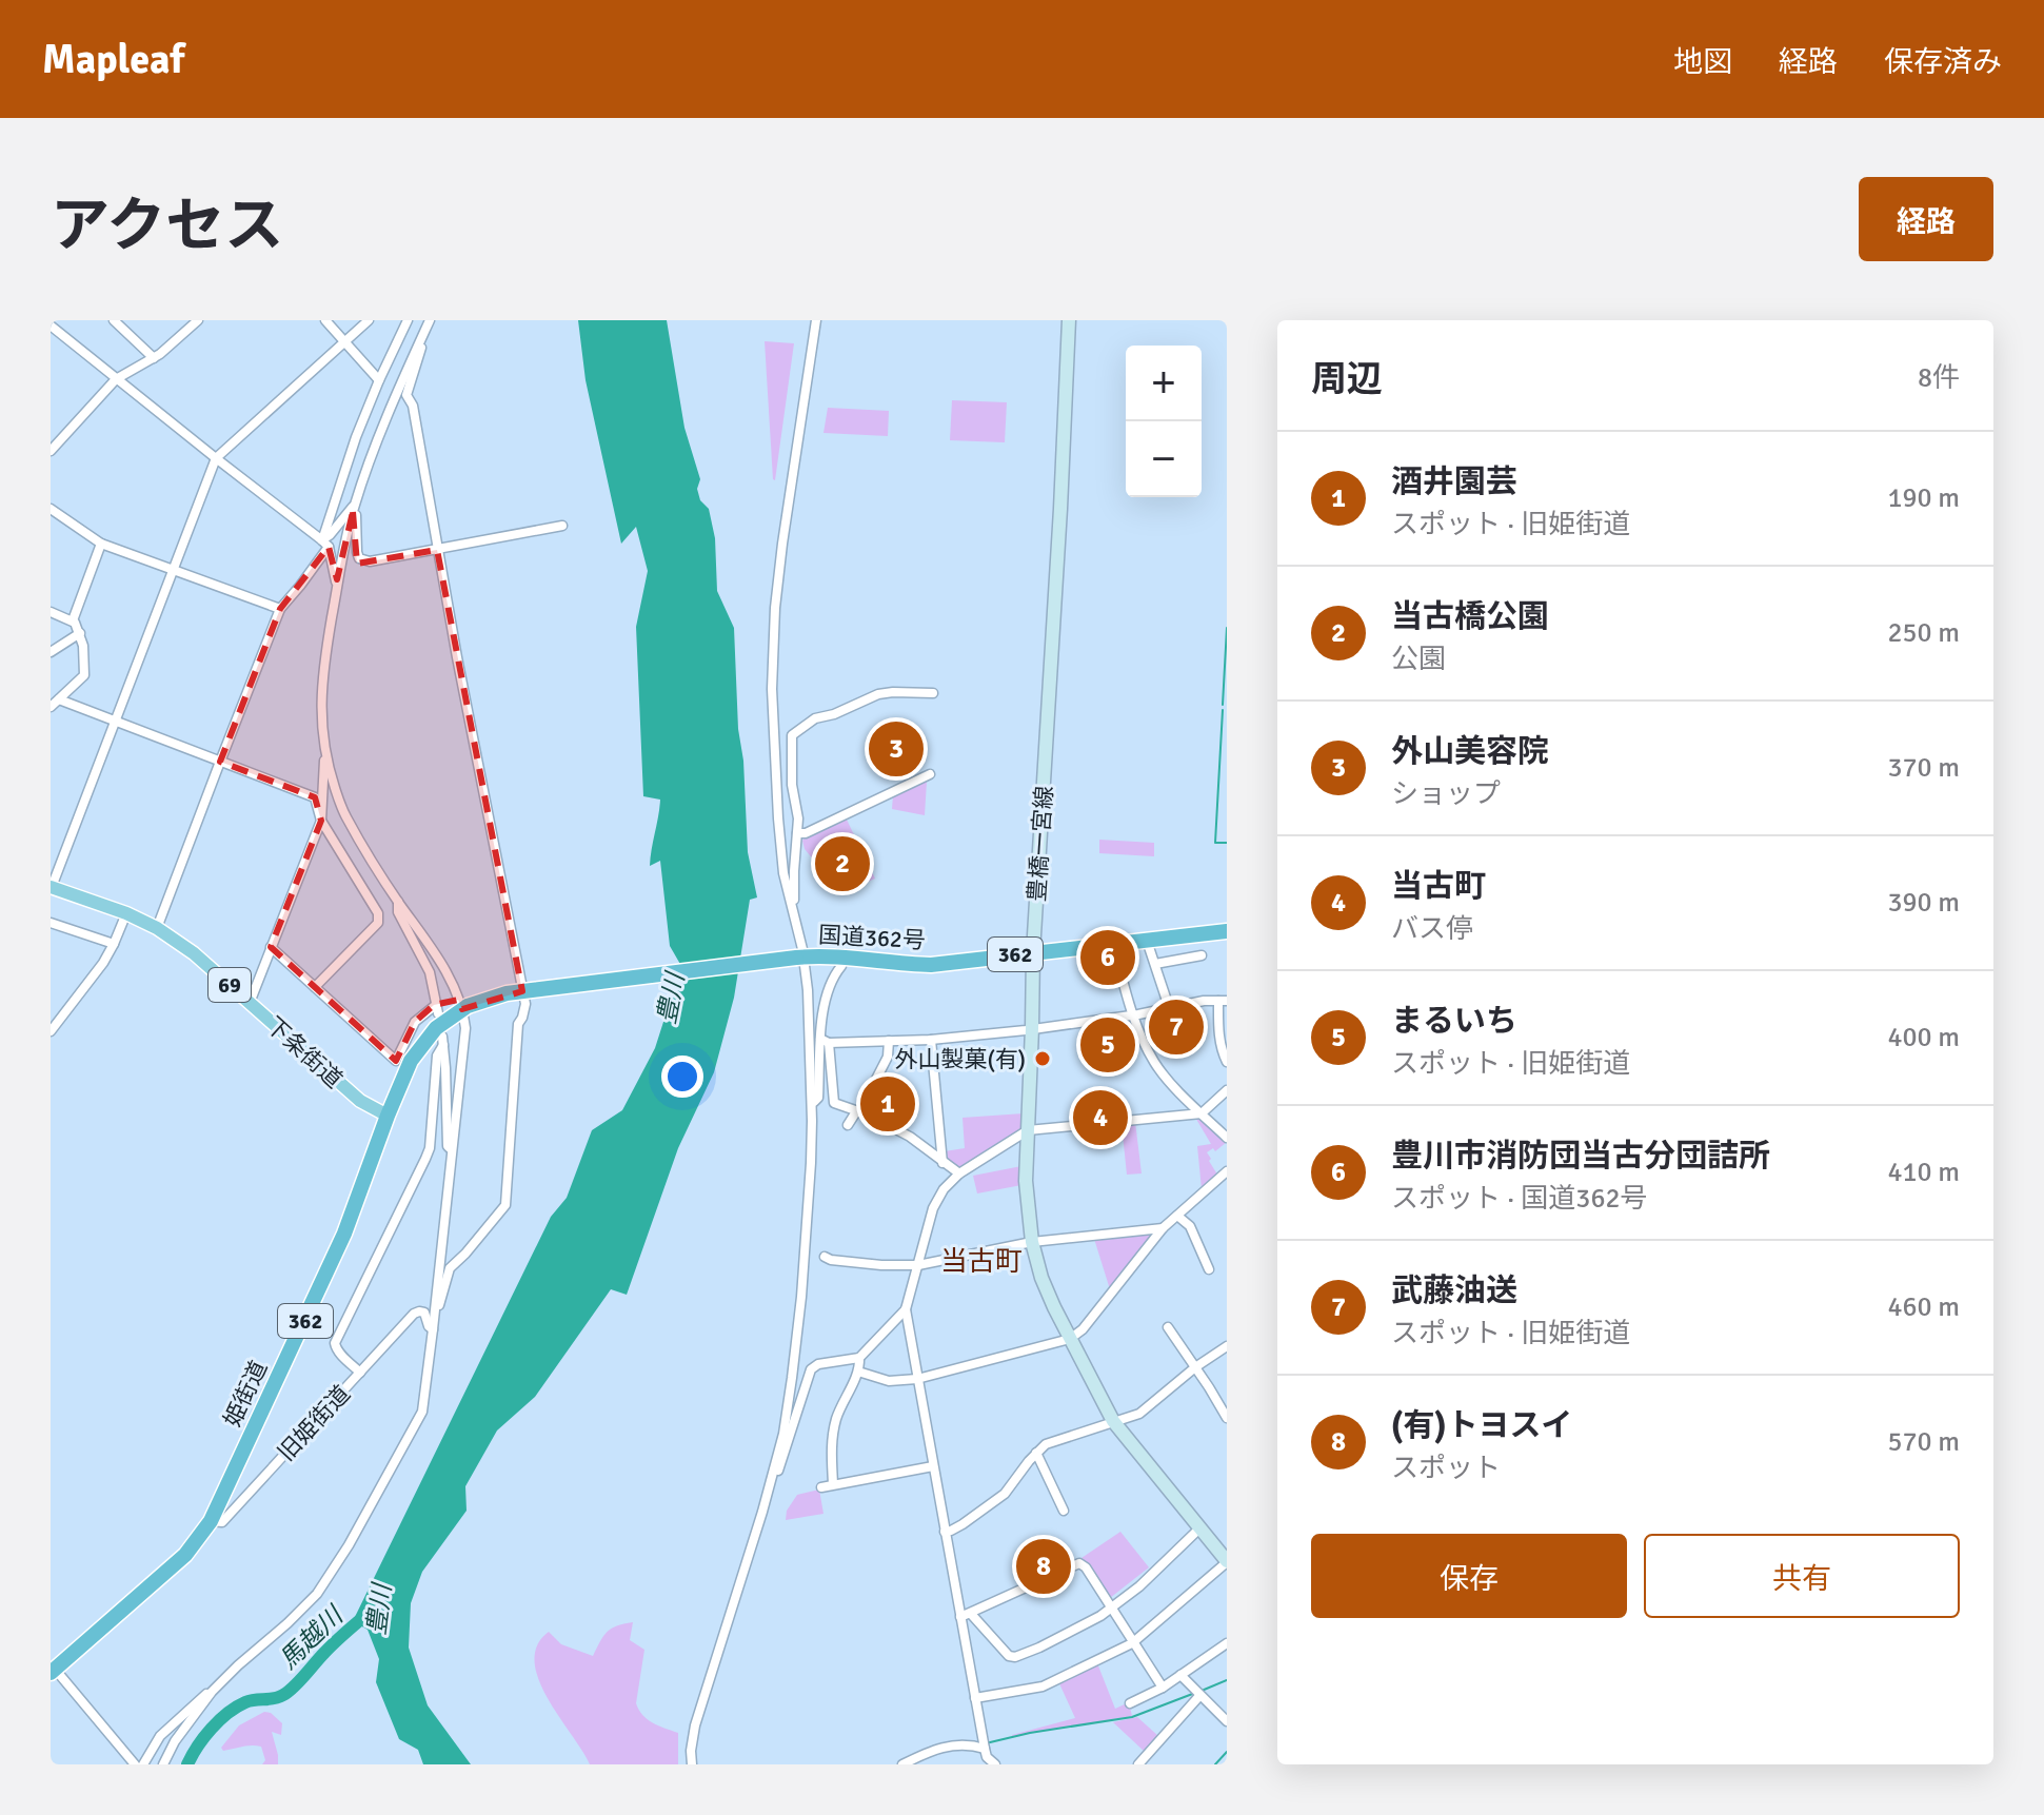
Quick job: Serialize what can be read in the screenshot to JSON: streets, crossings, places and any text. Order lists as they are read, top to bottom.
{
  "streets": {
    "highway": ["国道362号", "362", "姫街道"],
    "main road": ["豊橋一宮線", "69", "下条街道"],
    "street": ["旧姫街道"]
  },
  "crossings": [
    ["豊橋一宮線", "国道362号"],
    ["国道362号", "姫街道"],
    ["下条街道", "姫街道"],
    ["姫街道", "旧姫街道"]
  ],
  "districts": ["当古町"],
  "water": ["豊川", "馬越川"],
  "places": ["外山製菓(有)"],
  "page": {
    "header": "Mapleaf",
    "nav": ["地図", "経路", "保存済み"],
    "title": "アクセス",
    "buttons": [
      "経路",
      ["保存", "共有"]
    ],
    "heading": ["周辺", "8件"],
    "map_buttons": ["+", "−"],
    "list": [
      {
        "mark": "1",
        "name": "酒井園芸",
        "note": "スポット · 旧姫街道",
        "value": "190 m"
      },
      {
        "mark": "2",
        "name": "当古橋公園",
        "note": "公園",
        "value": "250 m"
      },
      {
        "mark": "3",
        "name": "外山美容院",
        "note": "ショップ",
        "value": "370 m"
      },
      {
        "mark": "4",
        "name": "当古町",
        "note": "バス停",
        "value": "390 m"
      },
      {
        "mark": "5",
        "name": "まるいち",
        "note": "スポット · 旧姫街道",
        "value": "400 m"
      },
      {
        "mark": "6",
        "name": "豊川市消防団当古分団詰所",
        "note": "スポット · 国道362号",
        "value": "410 m"
      },
      {
        "mark": "7",
        "name": "武藤油送",
        "note": "スポット · 旧姫街道",
        "value": "460 m"
      },
      {
        "mark": "8",
        "name": "(有)トヨスイ",
        "note": "スポット",
        "value": "570 m"
      }
    ],
    "pins": [
      "3",
      "2",
      "6",
      "7",
      "5",
      "1",
      "4",
      "8"
    ]
  }
}
